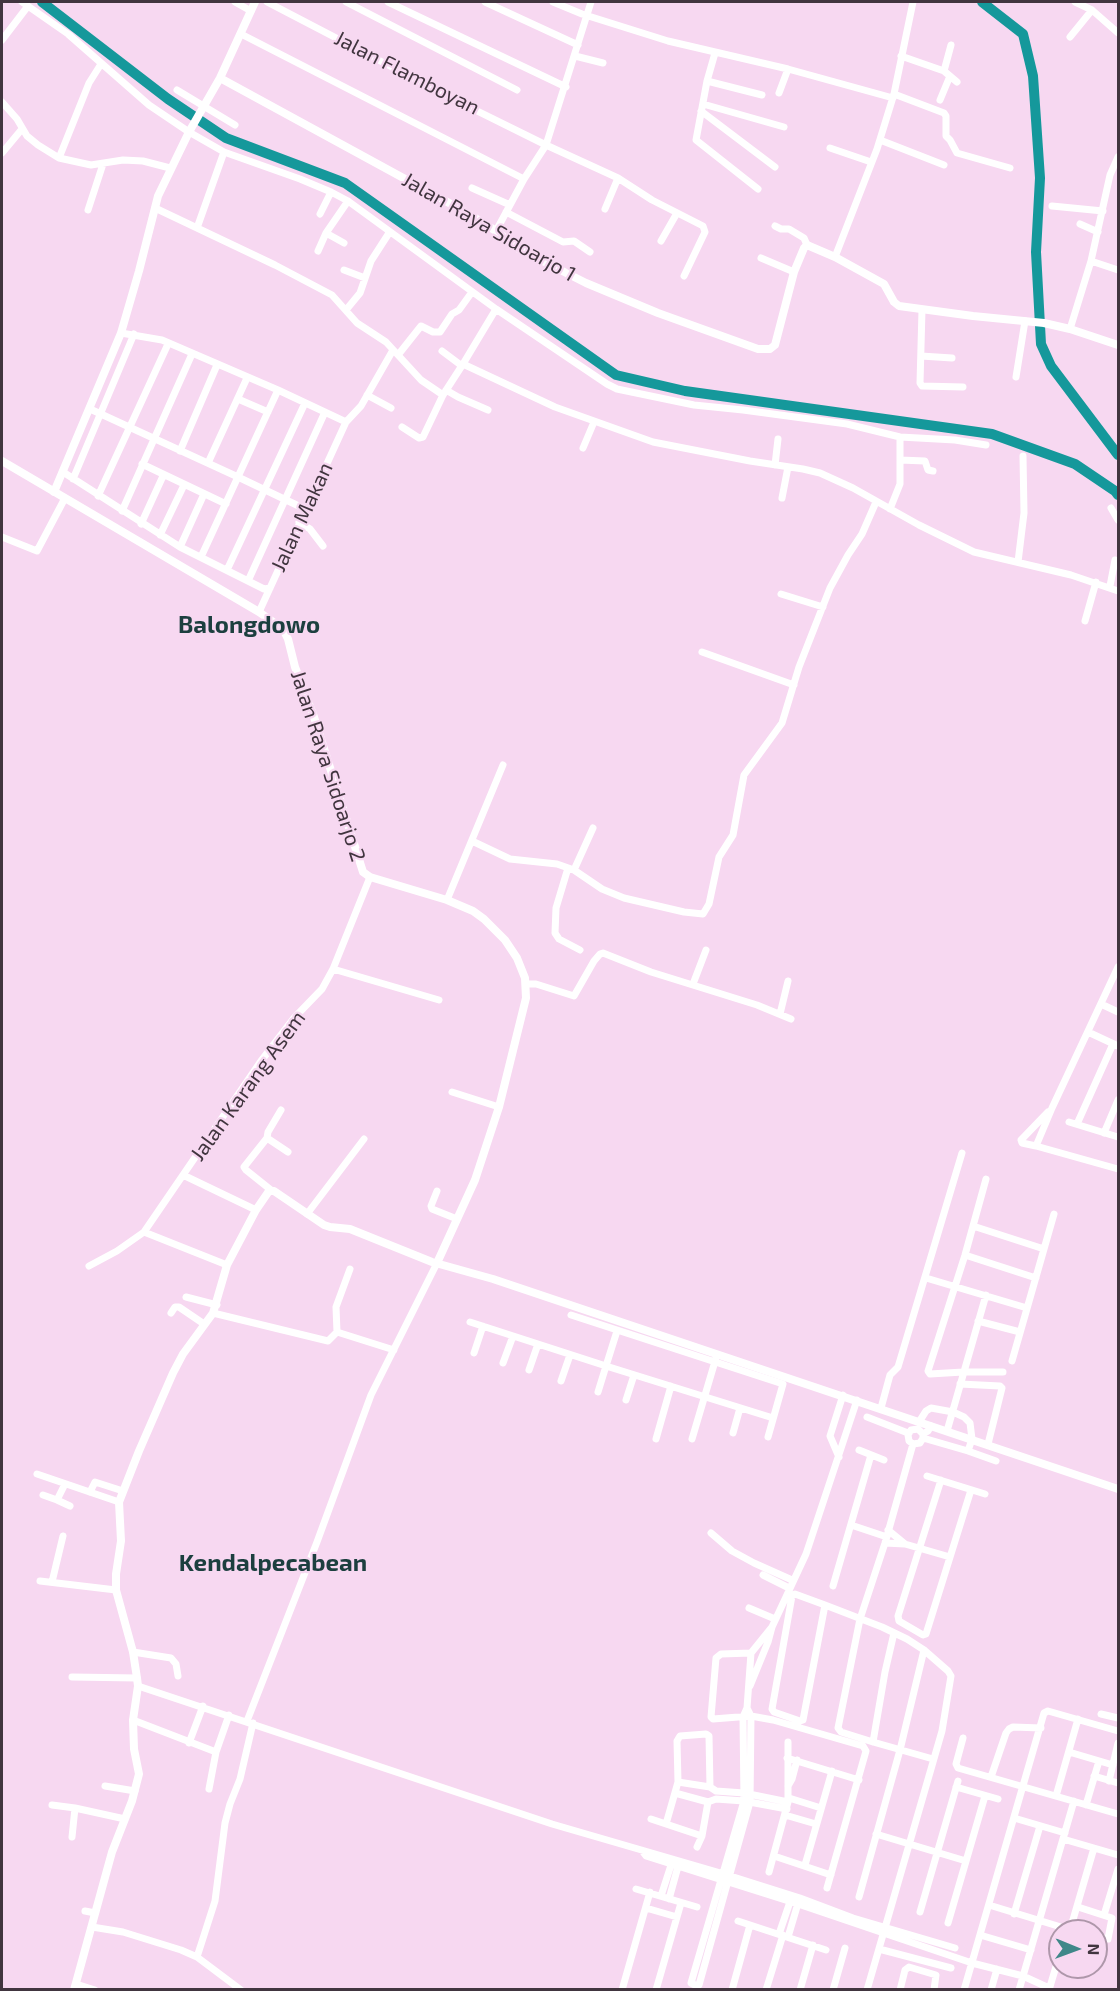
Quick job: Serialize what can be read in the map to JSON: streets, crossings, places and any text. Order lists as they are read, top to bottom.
{
  "streets": {
    "street": [
      "Jalan Flamboyan",
      "Jalan Raya Sidoarjo 1",
      "Jalan Makan",
      "Jalan Raya Sidoarjo 2",
      "Jalan Karang Asem"
    ]
  },
  "crossings": [
    ["Jalan Makan", "Jalan Raya Sidoarjo 2"],
    ["Jalan Raya Sidoarjo 2", "Jalan Karang Asem"]
  ],
  "districts": ["Balongdowo", "Kendalpecabean"],
  "north": "right"
}
